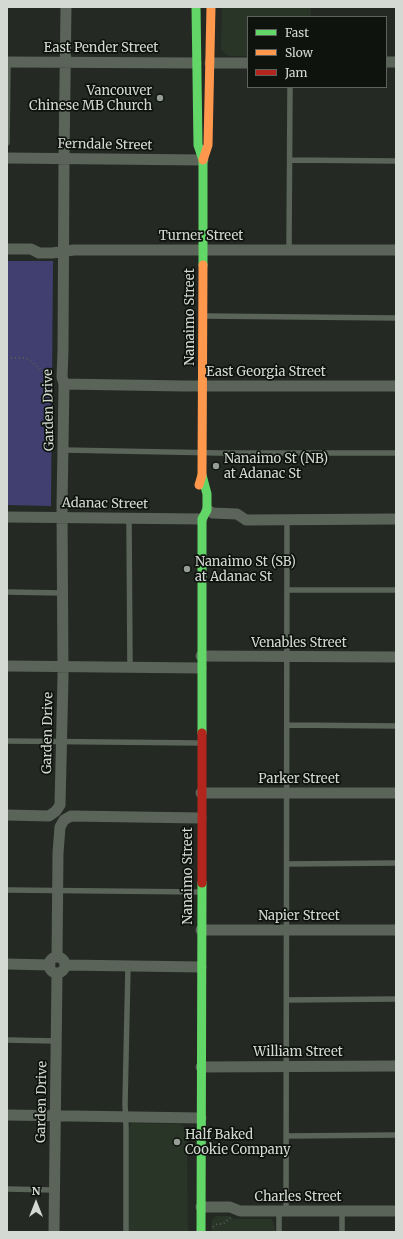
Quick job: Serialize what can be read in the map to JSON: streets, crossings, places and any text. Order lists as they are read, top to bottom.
{
  "streets": {
    "main road": ["Nanaimo Street"],
    "street": [
      "East Pender Street",
      "Ferndale Street",
      "Turner Street",
      "East Georgia Street",
      "Garden Drive",
      "Adanac Street",
      "Venables Street",
      "Parker Street",
      "Napier Street",
      "William Street",
      "Charles Street"
    ]
  },
  "crossings": [
    ["East Pender Street", "Nanaimo Street"],
    ["East Pender Street", "Garden Drive"],
    ["Ferndale Street", "Nanaimo Street"],
    ["Ferndale Street", "Garden Drive"],
    ["Turner Street", "Nanaimo Street"],
    ["Turner Street", "Garden Drive"],
    ["Nanaimo Street", "East Georgia Street"],
    ["Nanaimo Street", "Garden Drive"],
    ["Nanaimo Street", "Adanac Street"],
    ["Nanaimo Street", "Venables Street"],
    ["Nanaimo Street", "Parker Street"],
    ["Nanaimo Street", "Napier Street"],
    ["Nanaimo Street", "William Street"],
    ["Nanaimo Street", "Charles Street"],
    ["East Georgia Street", "Garden Drive"],
    ["Garden Drive", "Adanac Street"]
  ],
  "places": [
    "Vancouver Chinese MB Church",
    "Nanaimo St (NB) at Adanac St",
    "Nanaimo St (SB) at Adanac St",
    "Half Baked Cookie Company"
  ],
  "legend": ["Fast", "Slow", "Jam"],
  "north": "top"
}
